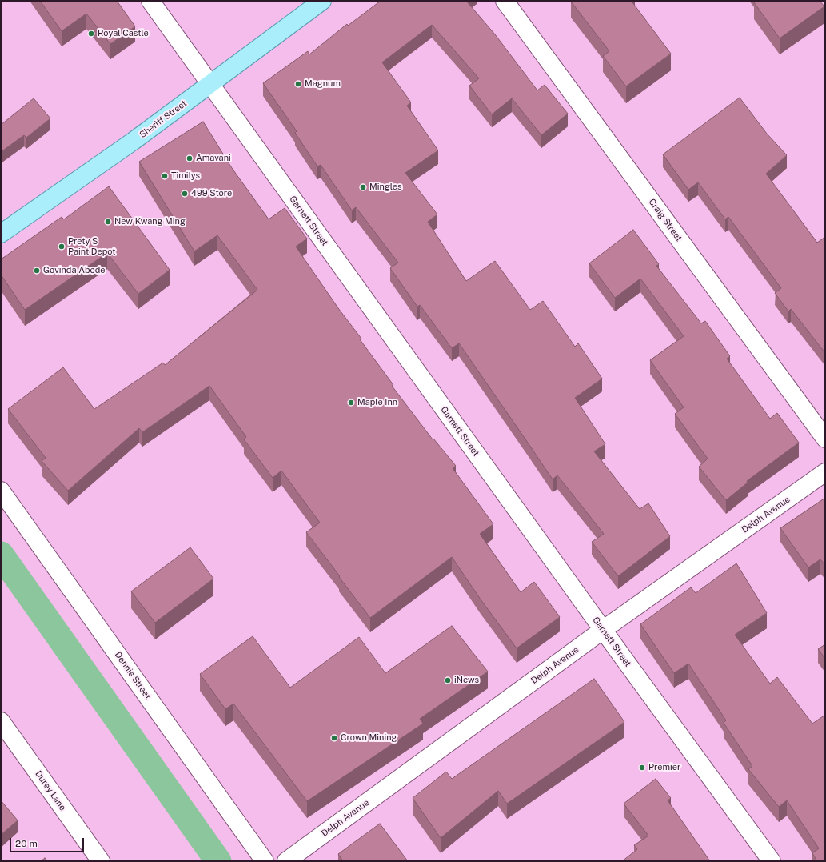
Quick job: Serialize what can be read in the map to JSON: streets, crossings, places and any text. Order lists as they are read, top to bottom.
{
  "streets": {
    "main road": ["Sheriff Street"],
    "street": [
      "Craig Street",
      "Garnett Street",
      "Delph Avenue",
      "Dennis Street",
      "Durey Lane"
    ]
  },
  "crossings": [
    ["Sheriff Street", "Garnett Street"],
    ["Garnett Street", "Delph Avenue"]
  ],
  "places": [
    "Royal Castle",
    "Magnum",
    "Amavani",
    "Timilys",
    "Mingles",
    "499 Store",
    "New Kwang Ming",
    "Prety S Paint Depot",
    "Govinda Abode",
    "Maple Inn",
    "iNews",
    "Crown Mining",
    "Premier"
  ],
  "scale_bar": "20 m"
}
